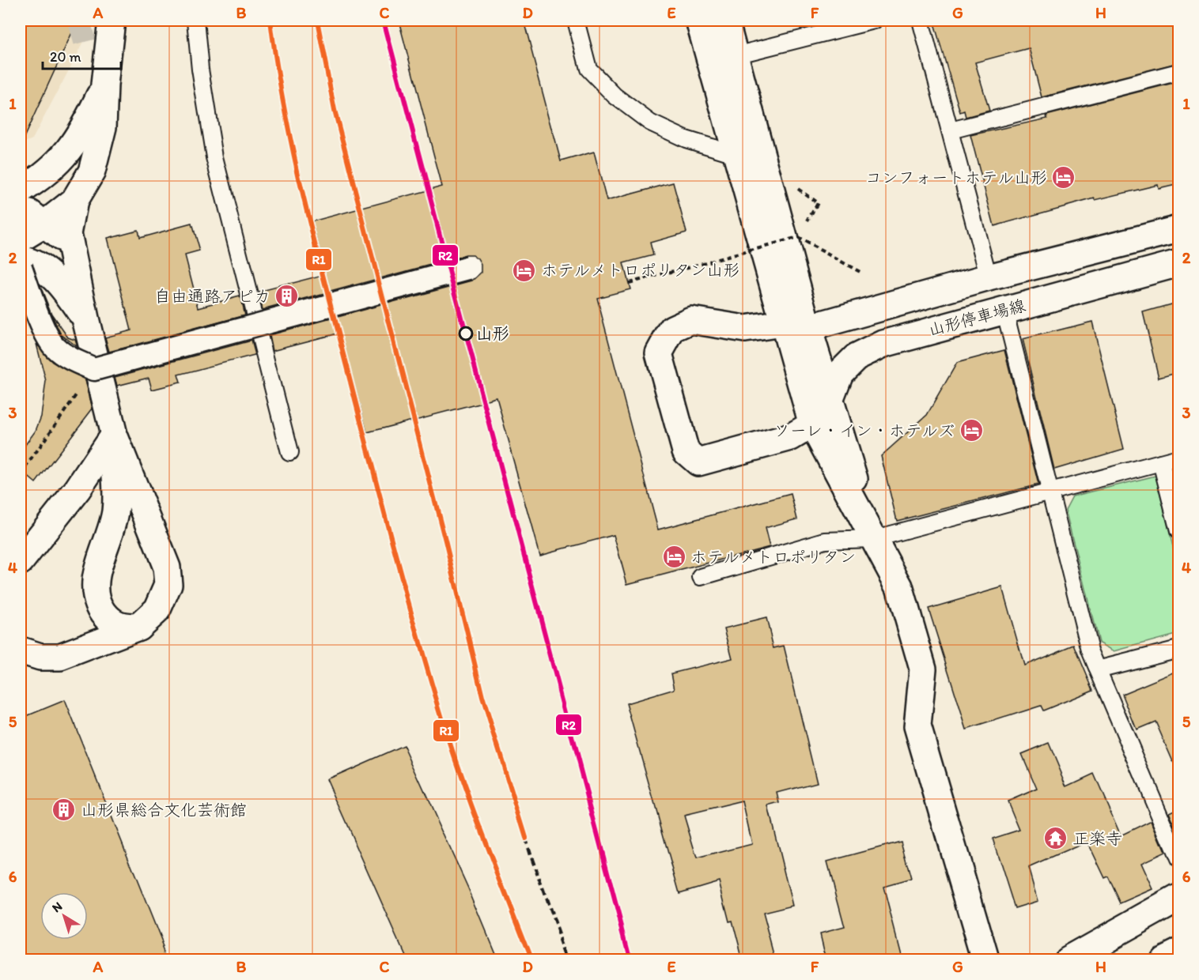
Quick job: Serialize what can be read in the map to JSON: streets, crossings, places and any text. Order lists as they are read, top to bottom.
{
  "streets": {
    "street": ["山形停車場線"]
  },
  "places": {
    "hotel": [
      "コンフォートホテル山形",
      "ホテルメトロポリタン山形",
      "ソーレ・イン・ホテルズ",
      "ホテルメトロポリタン"
    ],
    "building": ["自由通路アピカ", "山形県総合文化芸術館"],
    "other": ["山形"],
    "temple": ["正楽寺"]
  },
  "lines": ["transit line R1", "transit line R2"],
  "scale_bar": "20 m",
  "north": "top left",
  "grid": {
    "columns": [
      "A",
      "B",
      "C",
      "D",
      "E",
      "F",
      "G",
      "H"
    ],
    "rows": [
      "1",
      "2",
      "3",
      "4",
      "5",
      "6"
    ]
  }
}
